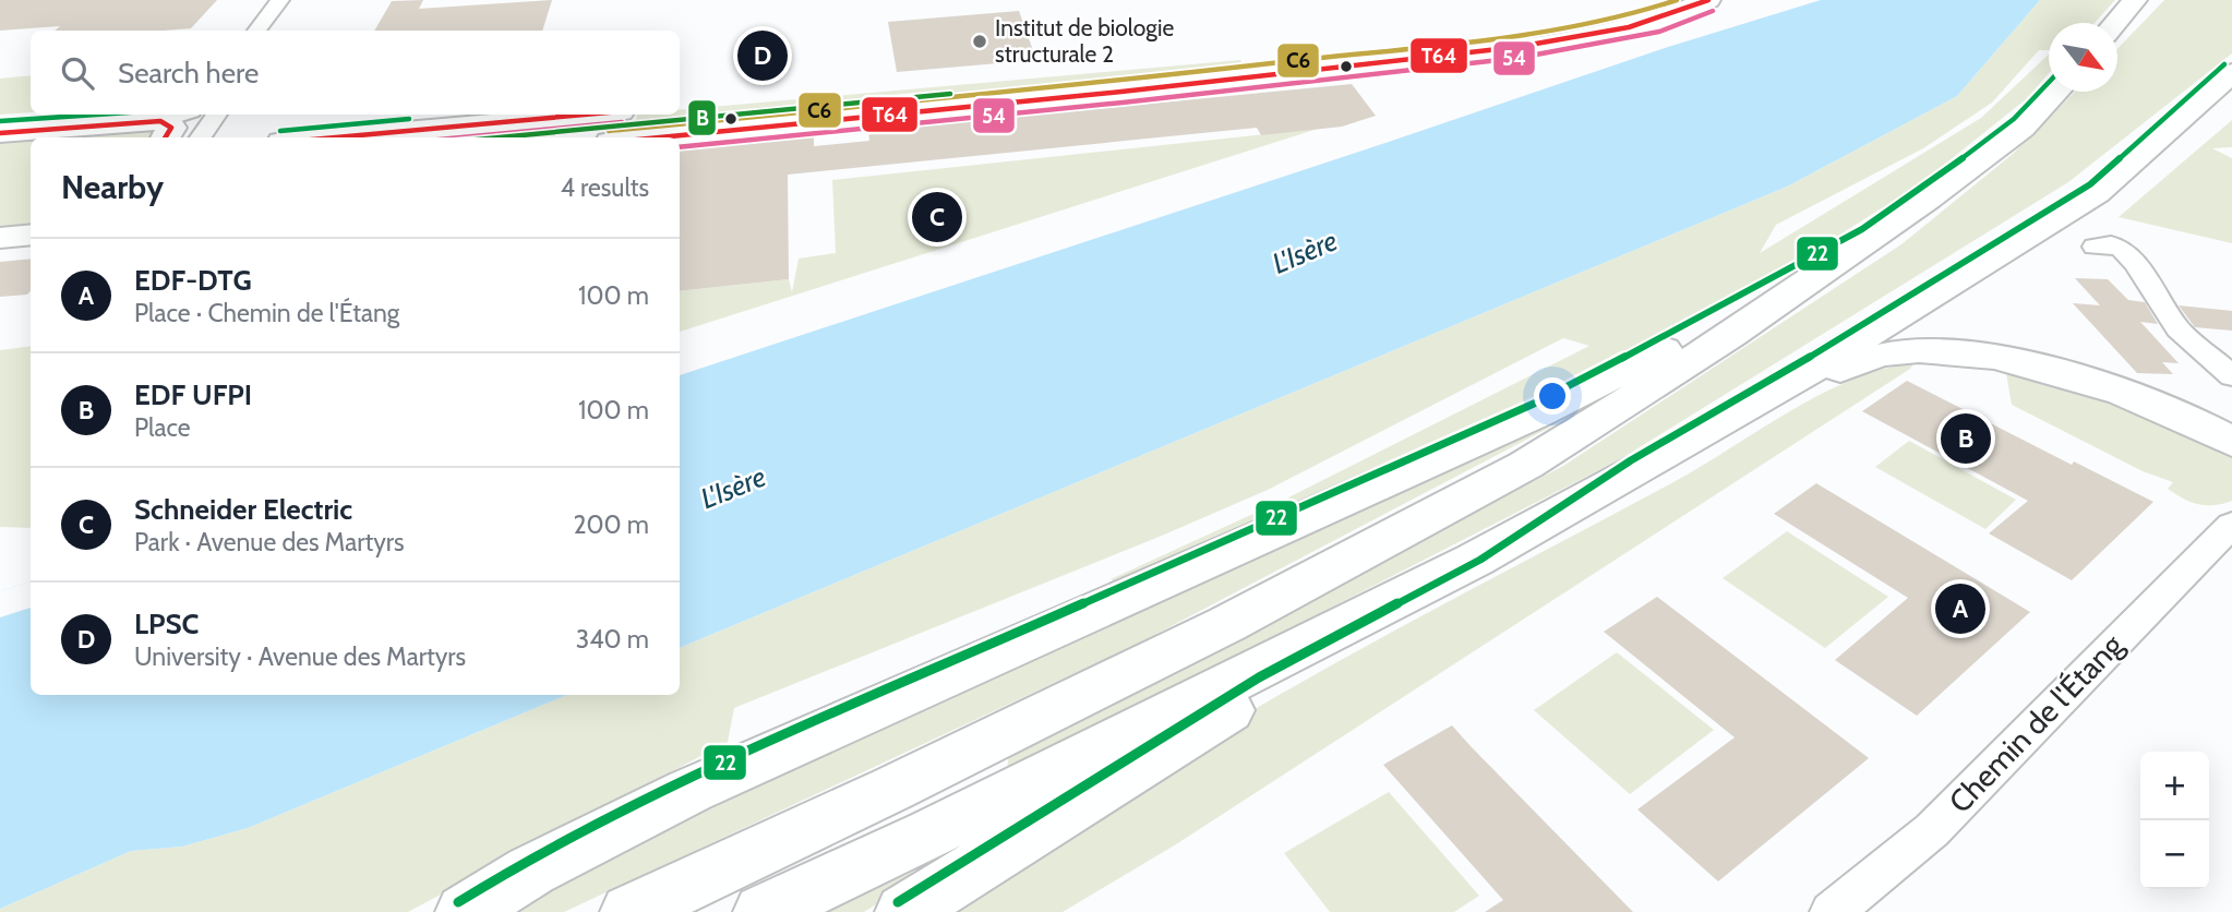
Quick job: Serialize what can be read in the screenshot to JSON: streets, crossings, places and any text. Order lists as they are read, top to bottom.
{
  "streets": {
    "street": ["Chemin de l'Étang"]
  },
  "water": ["L'Isère"],
  "places": ["Institut de biologie structurale 2"],
  "lines": [
    "transit line T64",
    "transit line C6",
    "transit line 54",
    "transit line 22",
    "transit line B"
  ],
  "north": "bottom right",
  "page": {
    "pins": [
      "D",
      "C",
      "B",
      "A"
    ],
    "search": "Search here",
    "heading": ["Nearby", "4 results"],
    "list": [
      {
        "mark": "A",
        "name": "EDF-DTG",
        "note": "Place · Chemin de l'Étang",
        "value": "100 m"
      },
      {
        "mark": "B",
        "name": "EDF UFPI",
        "note": "Place",
        "value": "100 m"
      },
      {
        "mark": "C",
        "name": "Schneider Electric",
        "note": "Park · Avenue des Martyrs",
        "value": "200 m"
      },
      {
        "mark": "D",
        "name": "LPSC",
        "note": "University · Avenue des Martyrs",
        "value": "340 m"
      }
    ],
    "map_buttons": ["+", "−"]
  }
}
